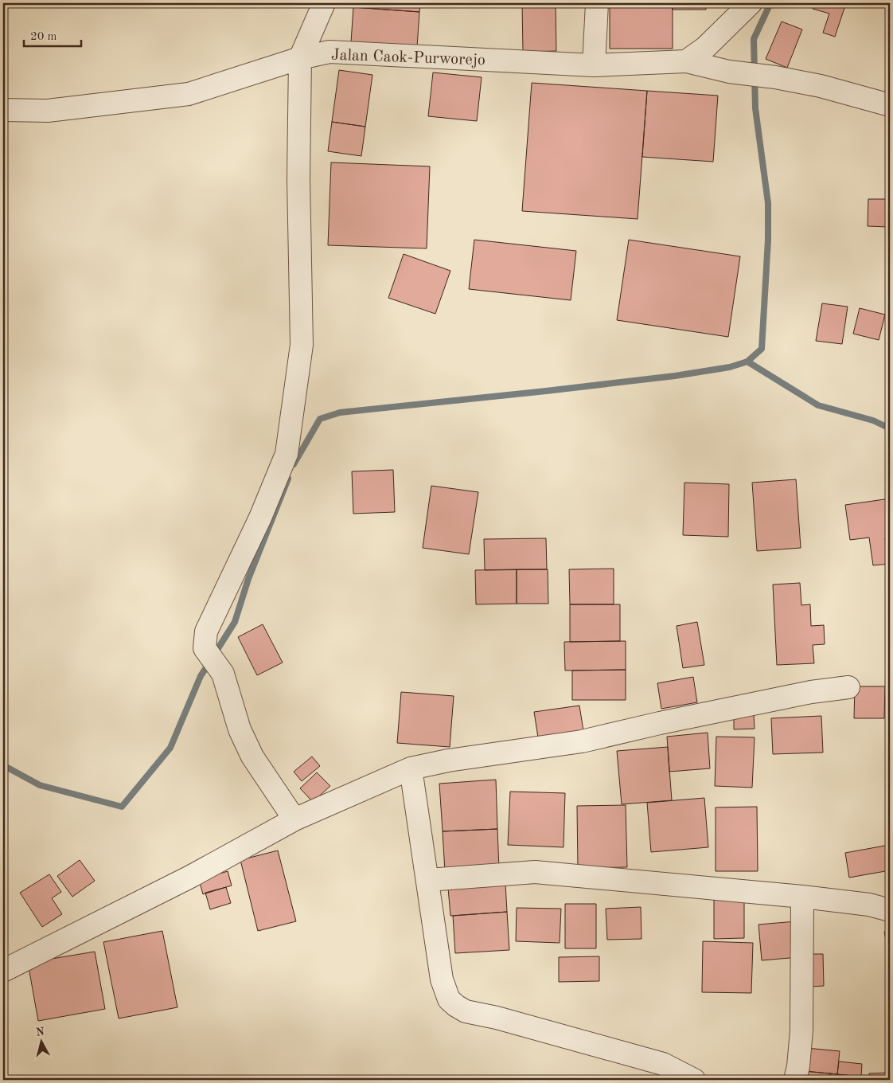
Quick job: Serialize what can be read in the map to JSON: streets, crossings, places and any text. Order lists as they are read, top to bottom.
{
  "streets": {
    "street": ["Jalan Caok-Purworejo"]
  },
  "scale_bar": "20 m",
  "north": "top"
}
